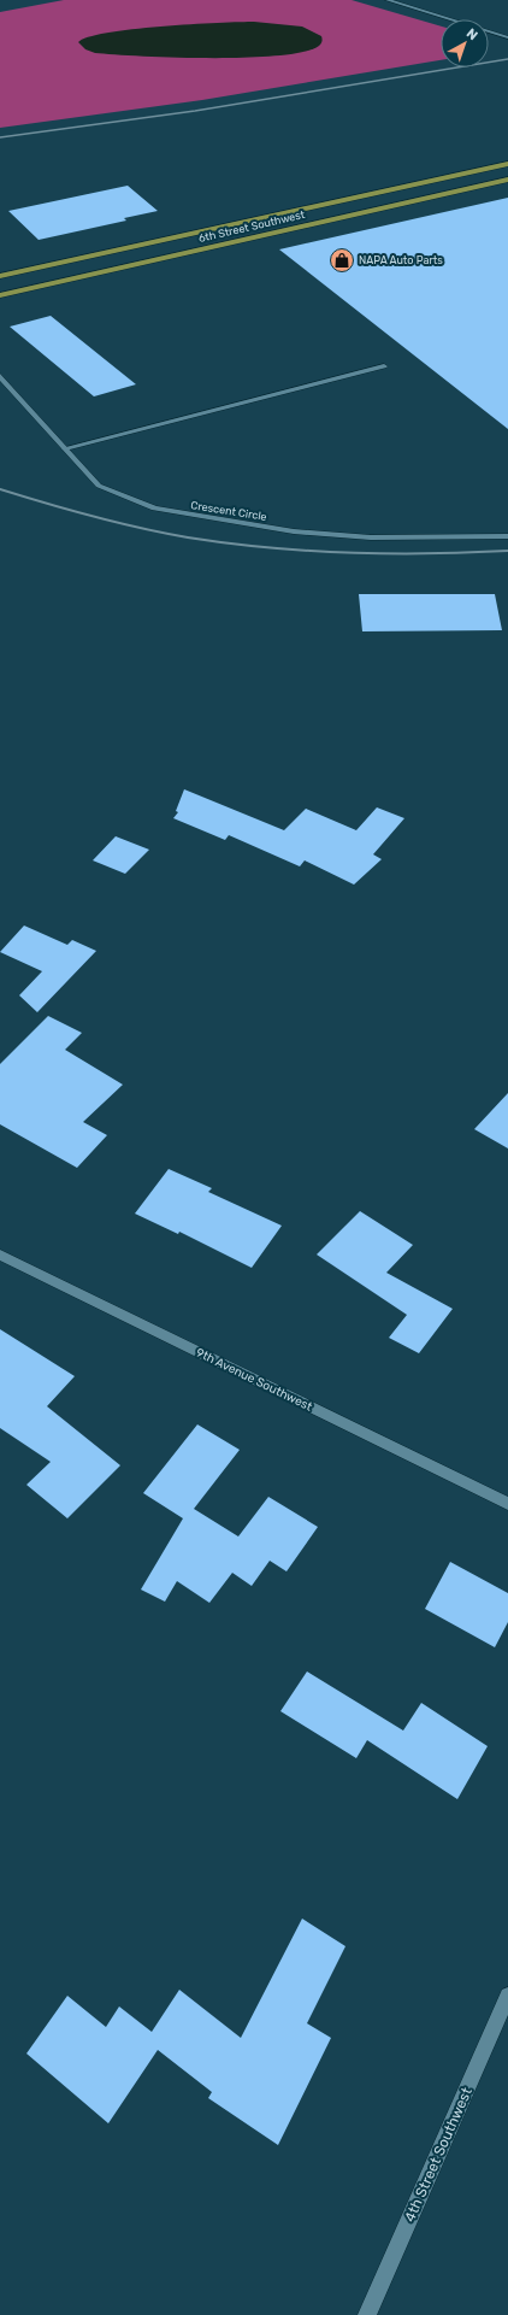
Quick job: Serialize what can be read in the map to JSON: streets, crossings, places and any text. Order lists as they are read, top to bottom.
{
  "streets": {
    "main road": ["6th Street Southwest"],
    "street": ["Crescent Circle", "9th Avenue Southwest", "4th Street Southwest"]
  },
  "places": {
    "shop": ["NAPA Auto Parts"]
  },
  "north": "top right"
}
